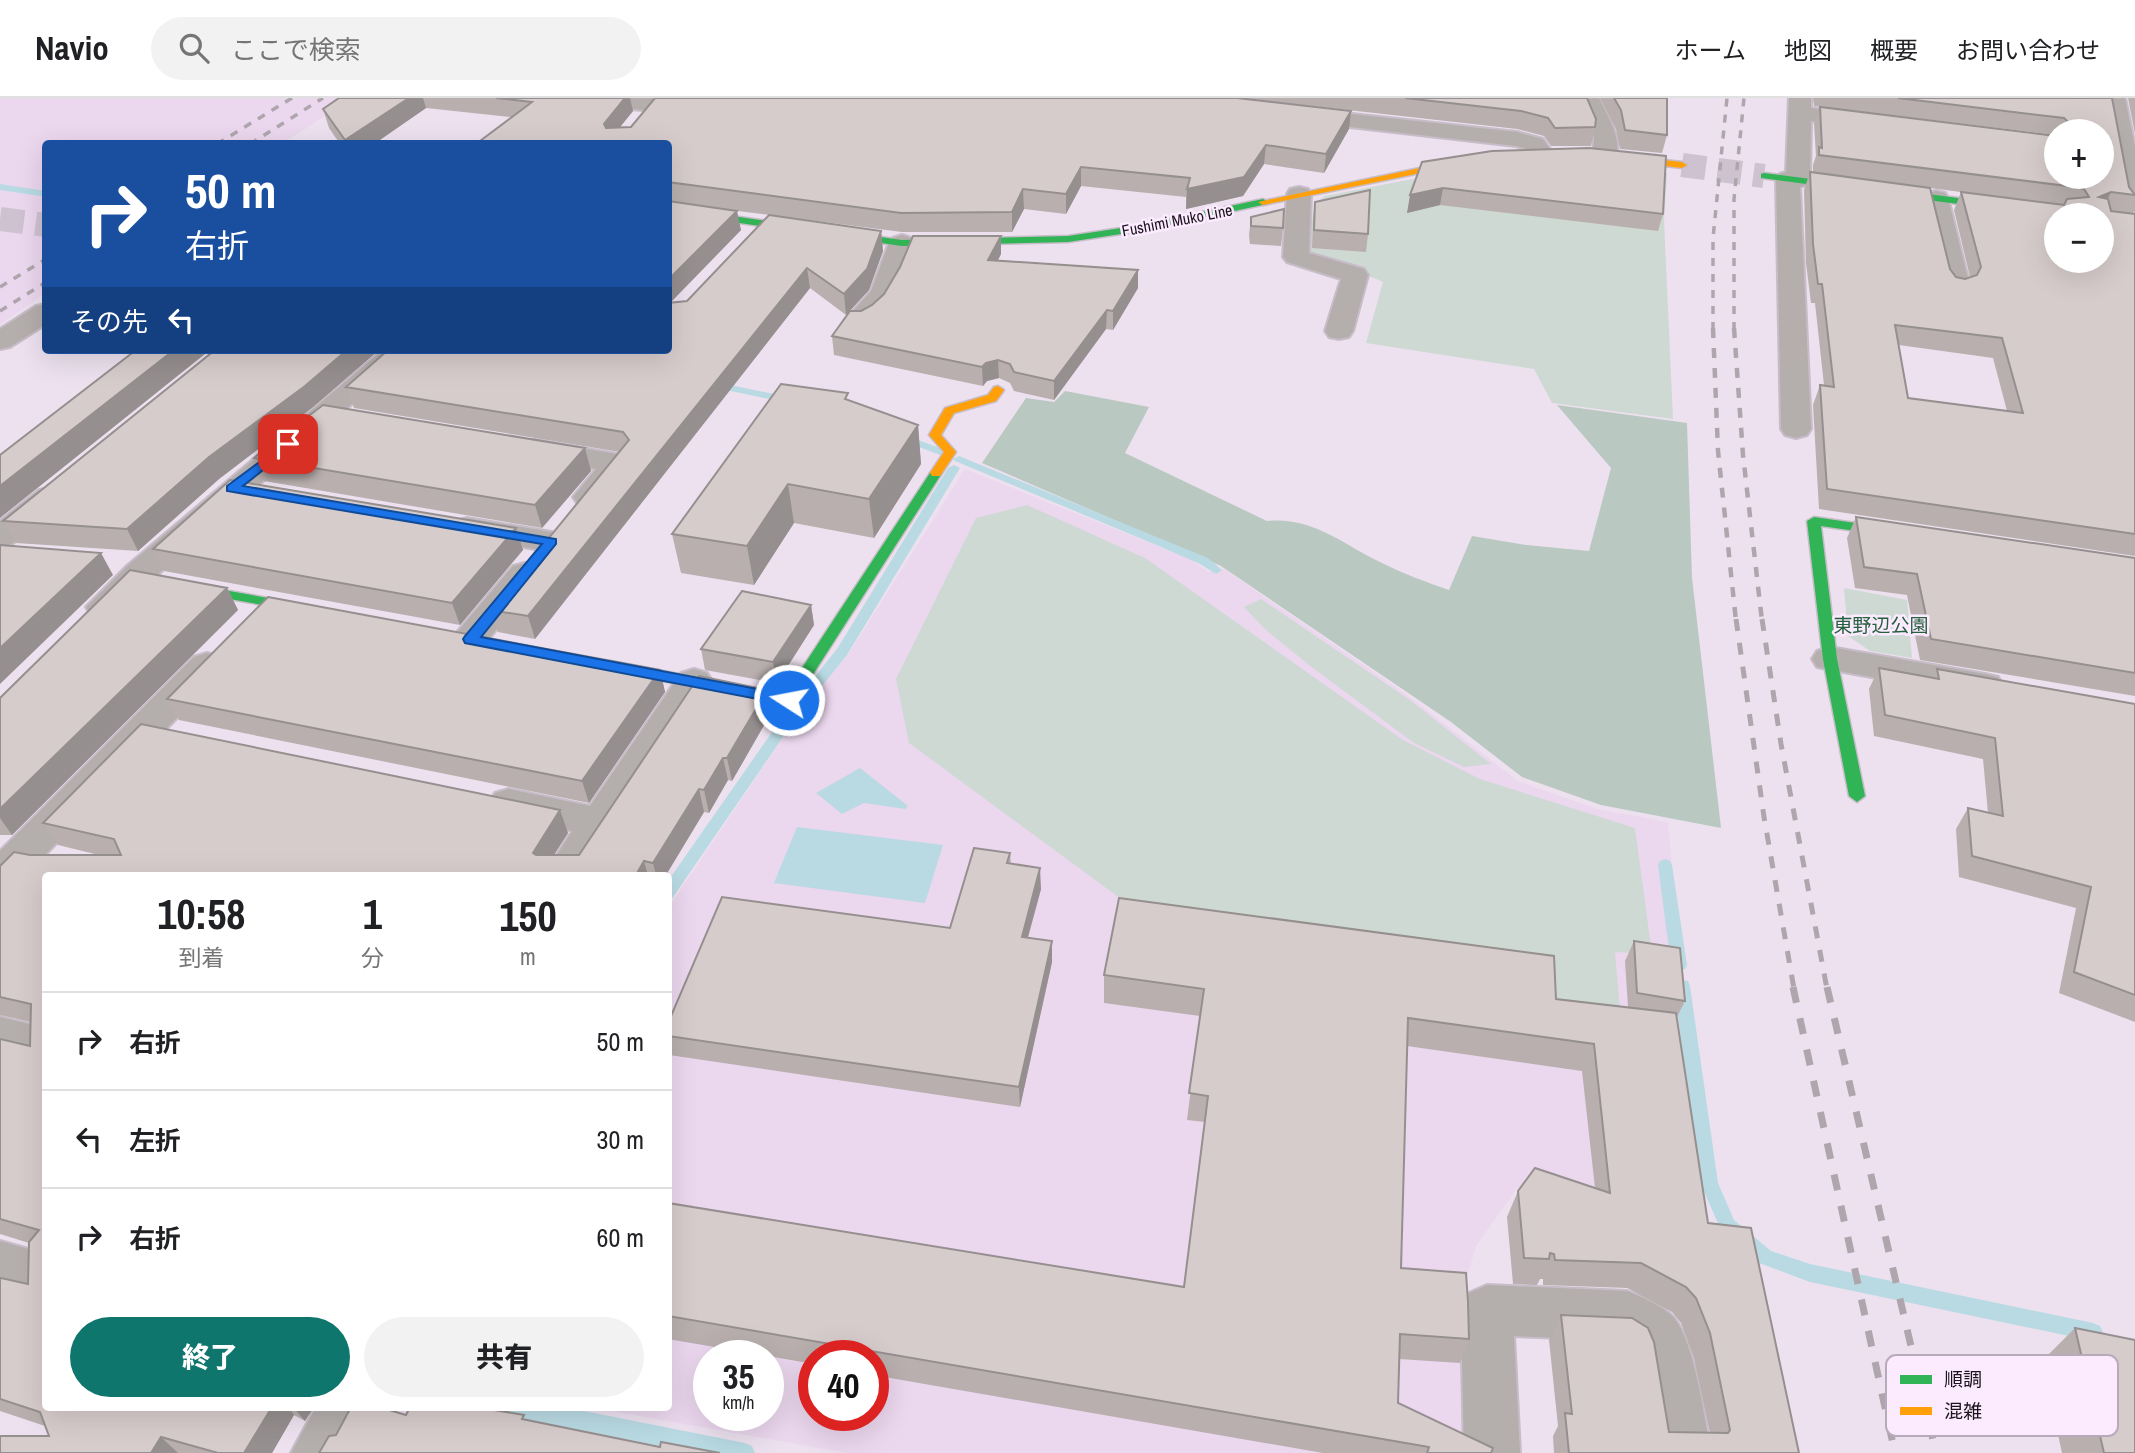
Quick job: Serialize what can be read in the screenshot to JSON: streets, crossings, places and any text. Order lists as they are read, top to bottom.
{
  "streets": {
    "main road": ["Fushimi Muko Line"]
  },
  "parks": ["東野辺公園"],
  "legend": ["順調", "混雑"],
  "page": {
    "header": "Navio",
    "search": "ここで検索",
    "nav": [
      "ホーム",
      "地図",
      "概要",
      "お問い合わせ"
    ],
    "map_buttons": ["+", "−"],
    "turn": ["50 m", "右折"],
    "then": "その先",
    "eta": [
      "10:58",
      "到着",
      "1",
      "分",
      "150",
      "m"
    ],
    "list": [
      {
        "name": "右折",
        "value": "50 m"
      },
      {
        "name": "左折",
        "value": "30 m"
      },
      {
        "name": "右折",
        "value": "60 m"
      }
    ],
    "buttons": ["終了", "共有"],
    "speed": "35 km/h",
    "limit": "40"
  }
}
